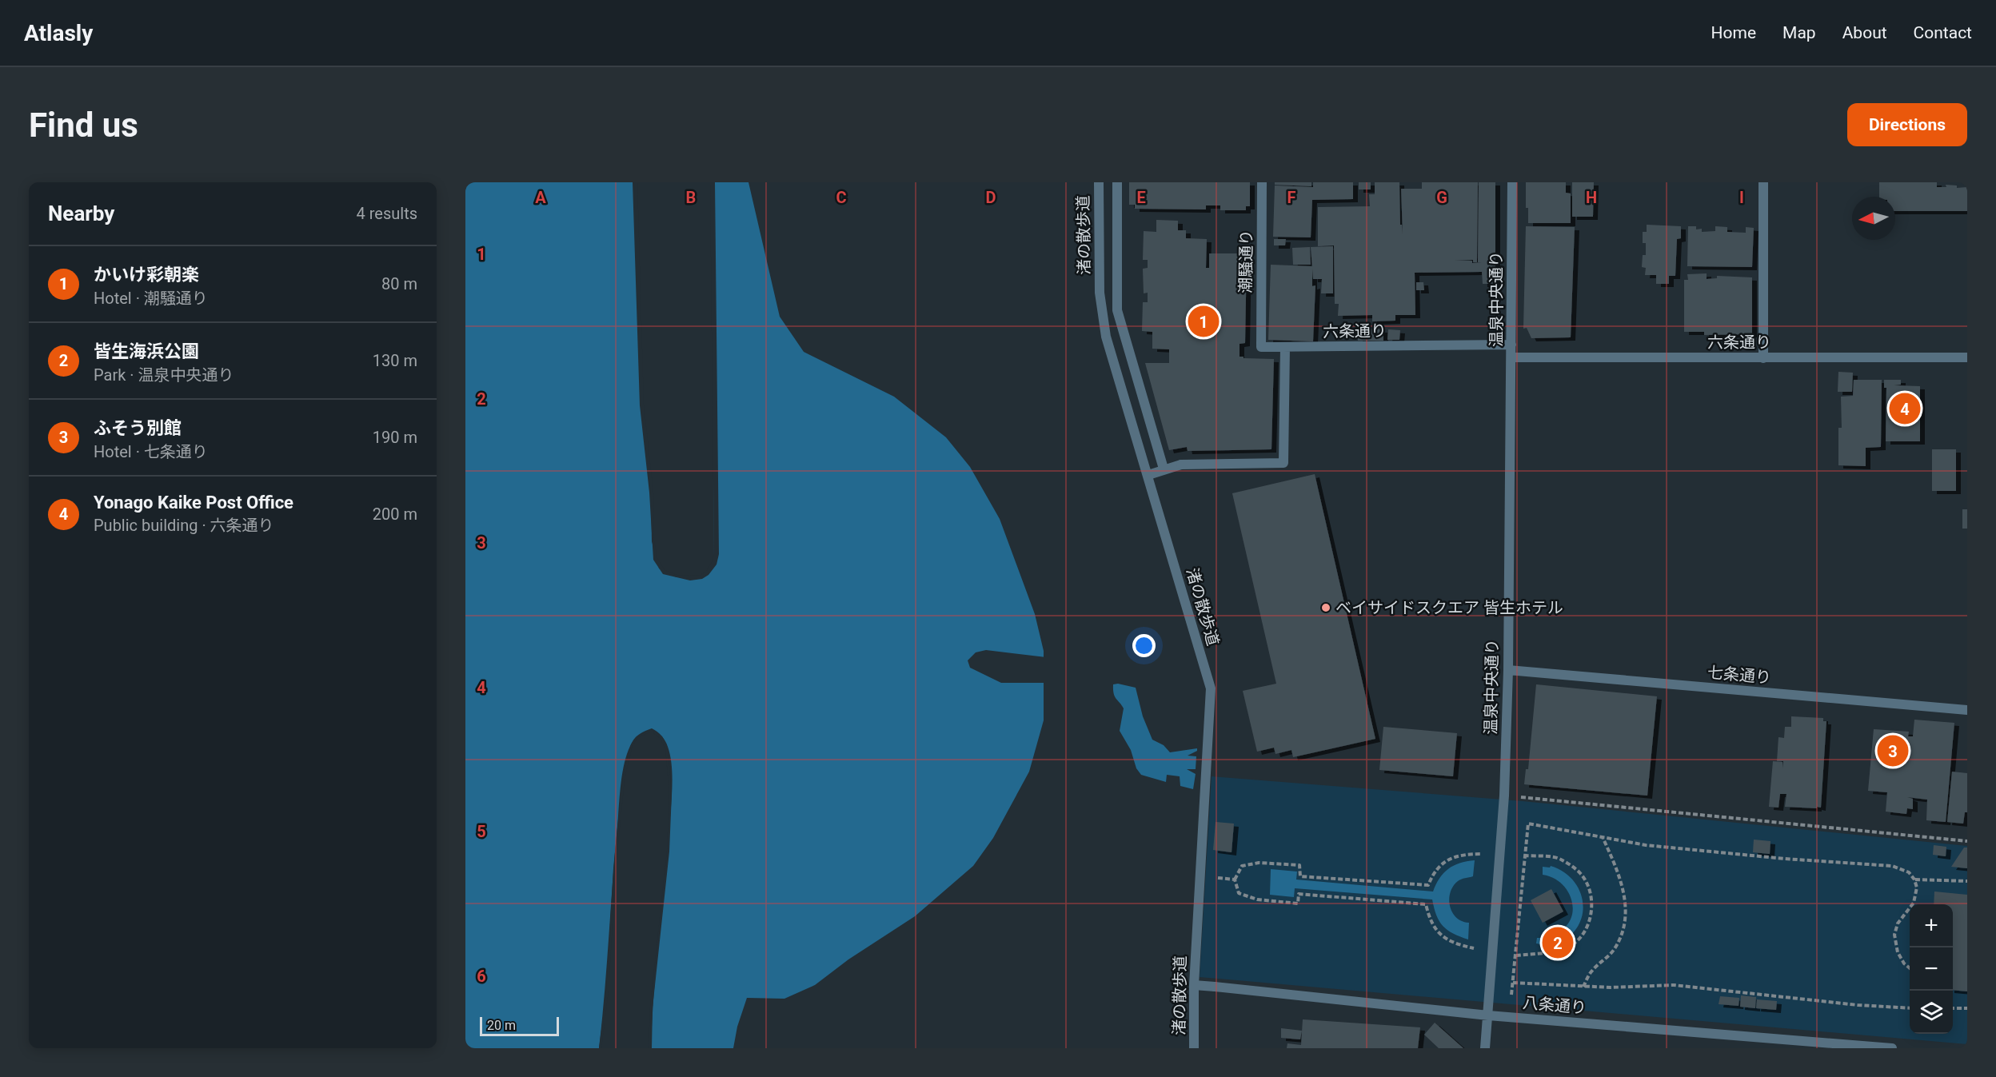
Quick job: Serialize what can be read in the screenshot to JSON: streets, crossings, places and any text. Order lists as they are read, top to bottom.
{
  "streets": {
    "street": [
      "渚の散歩道",
      "潮騒通り",
      "温泉中央通り",
      "六条通り",
      "七条通り",
      "八条通り"
    ]
  },
  "crossings": [
    ["渚の散歩道", "八条通り"],
    ["潮騒通り", "六条通り"],
    ["温泉中央通り", "六条通り"],
    ["温泉中央通り", "七条通り"],
    ["温泉中央通り", "八条通り"]
  ],
  "places": ["ベイサイドスクエア 皆生ホテル"],
  "scale_bar": "20 m",
  "north": "left",
  "page": {
    "header": "Atlasly",
    "nav": [
      "Home",
      "Map",
      "About",
      "Contact"
    ],
    "buttons": "Directions",
    "title": "Find us",
    "heading": ["Nearby", "4 results"],
    "list": [
      {
        "mark": "1",
        "name": "かいけ彩朝楽",
        "note": "Hotel · 潮騒通り",
        "value": "80 m"
      },
      {
        "mark": "2",
        "name": "皆生海浜公園",
        "note": "Park · 温泉中央通り",
        "value": "130 m"
      },
      {
        "mark": "3",
        "name": "ふそう別館",
        "note": "Hotel · 七条通り",
        "value": "190 m"
      },
      {
        "mark": "4",
        "name": "Yonago Kaike Post Office",
        "note": "Public building · 六条通り",
        "value": "200 m"
      }
    ],
    "pins": [
      "1",
      "4",
      "3",
      "2"
    ],
    "map_buttons": ["+", "−"],
    "scale": "20 m"
  },
  "grid": {
    "columns": [
      "A",
      "B",
      "C",
      "D",
      "E",
      "F",
      "G",
      "H",
      "I"
    ],
    "rows": [
      "1",
      "2",
      "3",
      "4",
      "5",
      "6"
    ]
  }
}
